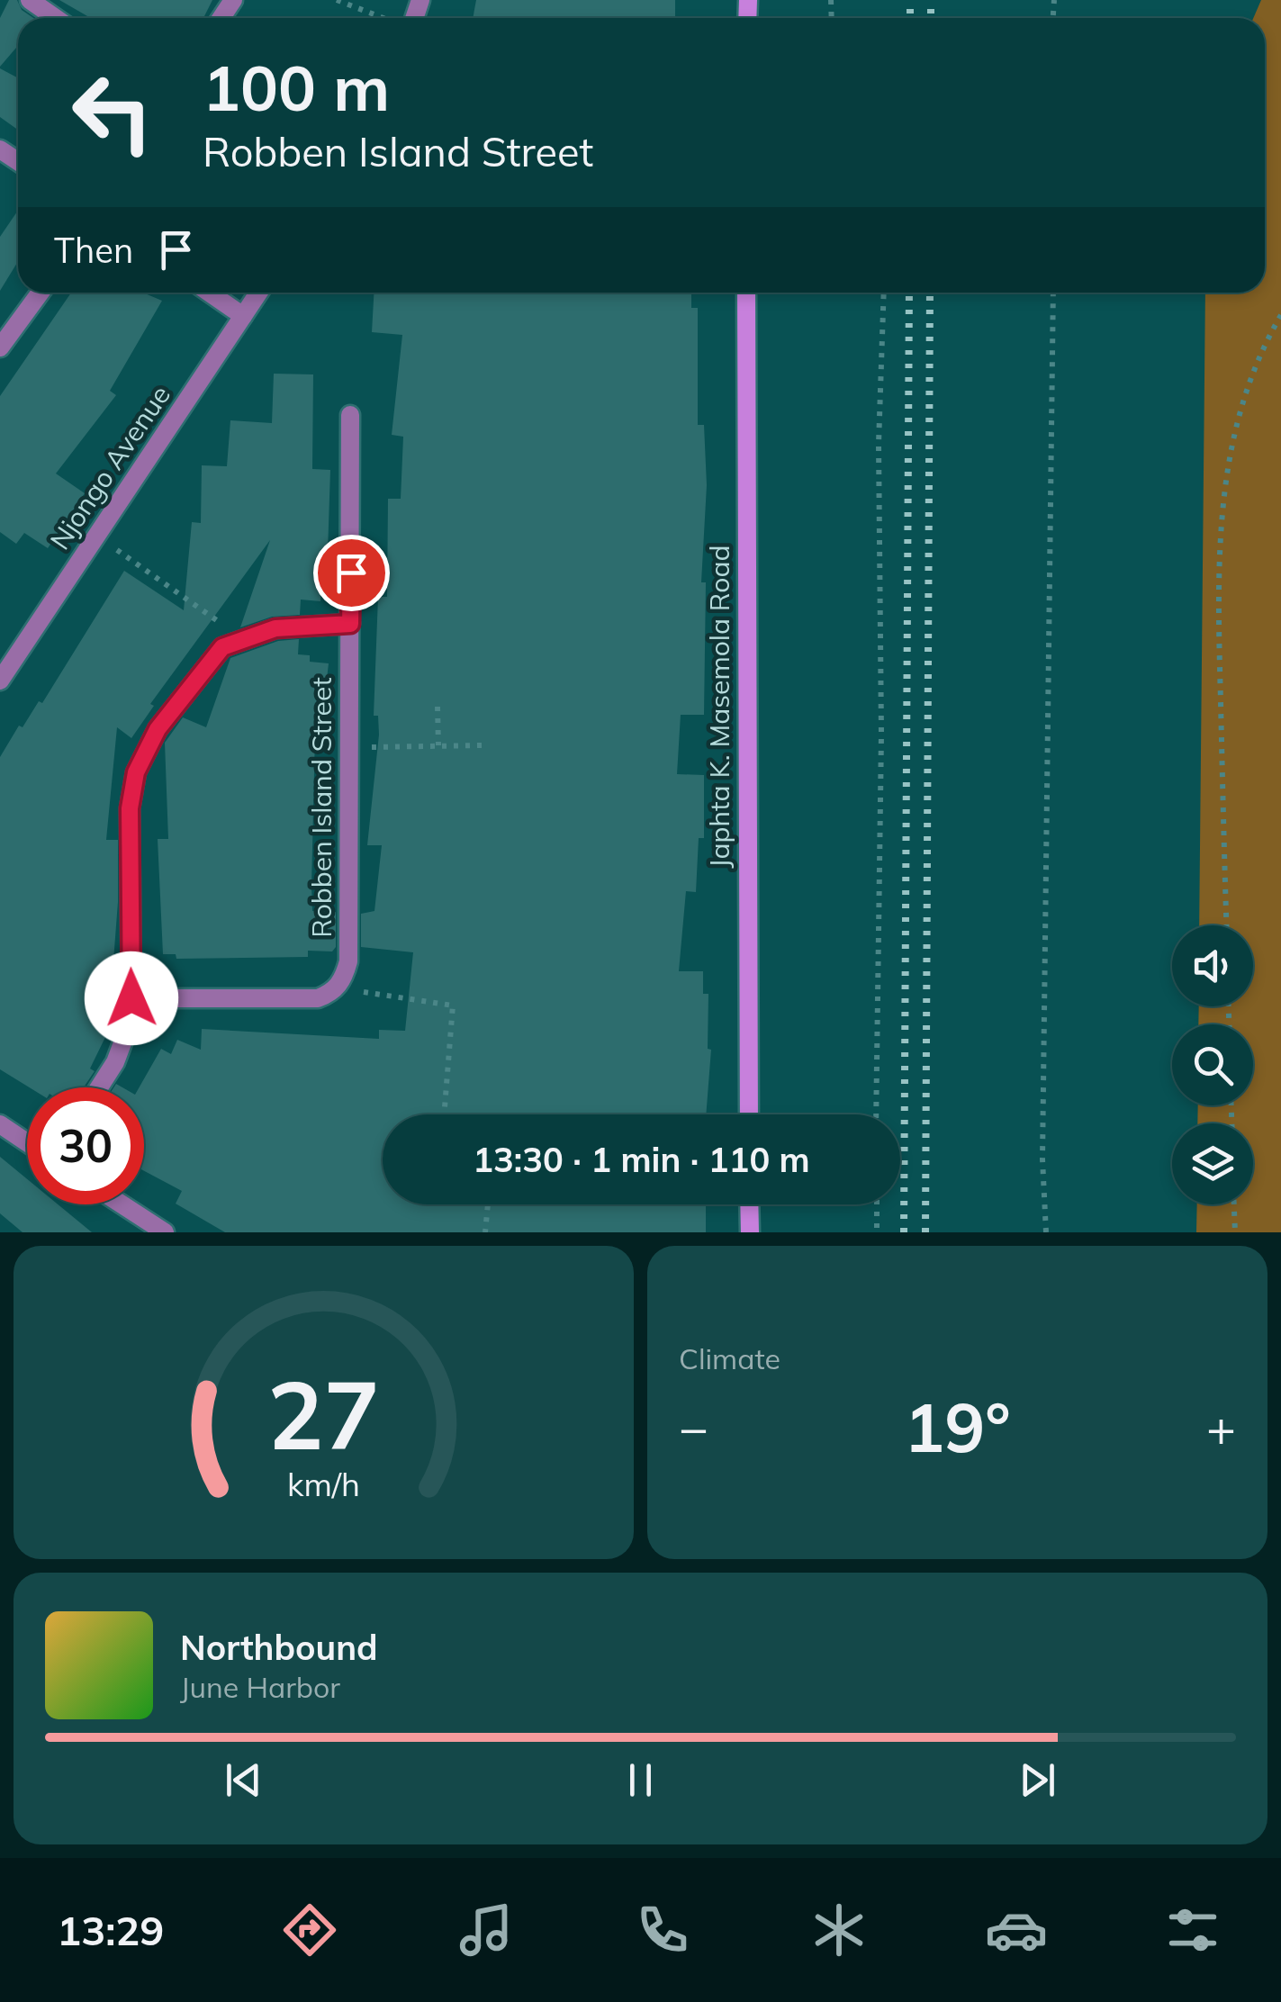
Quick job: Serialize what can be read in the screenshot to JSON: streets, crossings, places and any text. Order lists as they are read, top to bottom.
{
  "streets": {
    "main road": ["Japhta K. Masemola Road"],
    "street": ["Njongo Avenue", "Robben Island Street"]
  },
  "page": {
    "turn": ["100 m", "Robben Island Street"],
    "then": "Then",
    "limit": "30",
    "trip": "13:30 · 1 min · 110 m",
    "tile": "Climate",
    "heat": ["−", "19°", "+"],
    "song": ["Northbound", "June Harbor"],
    "tabs": "13:29",
    "gauge": ["27", "km/h"]
  }
}
